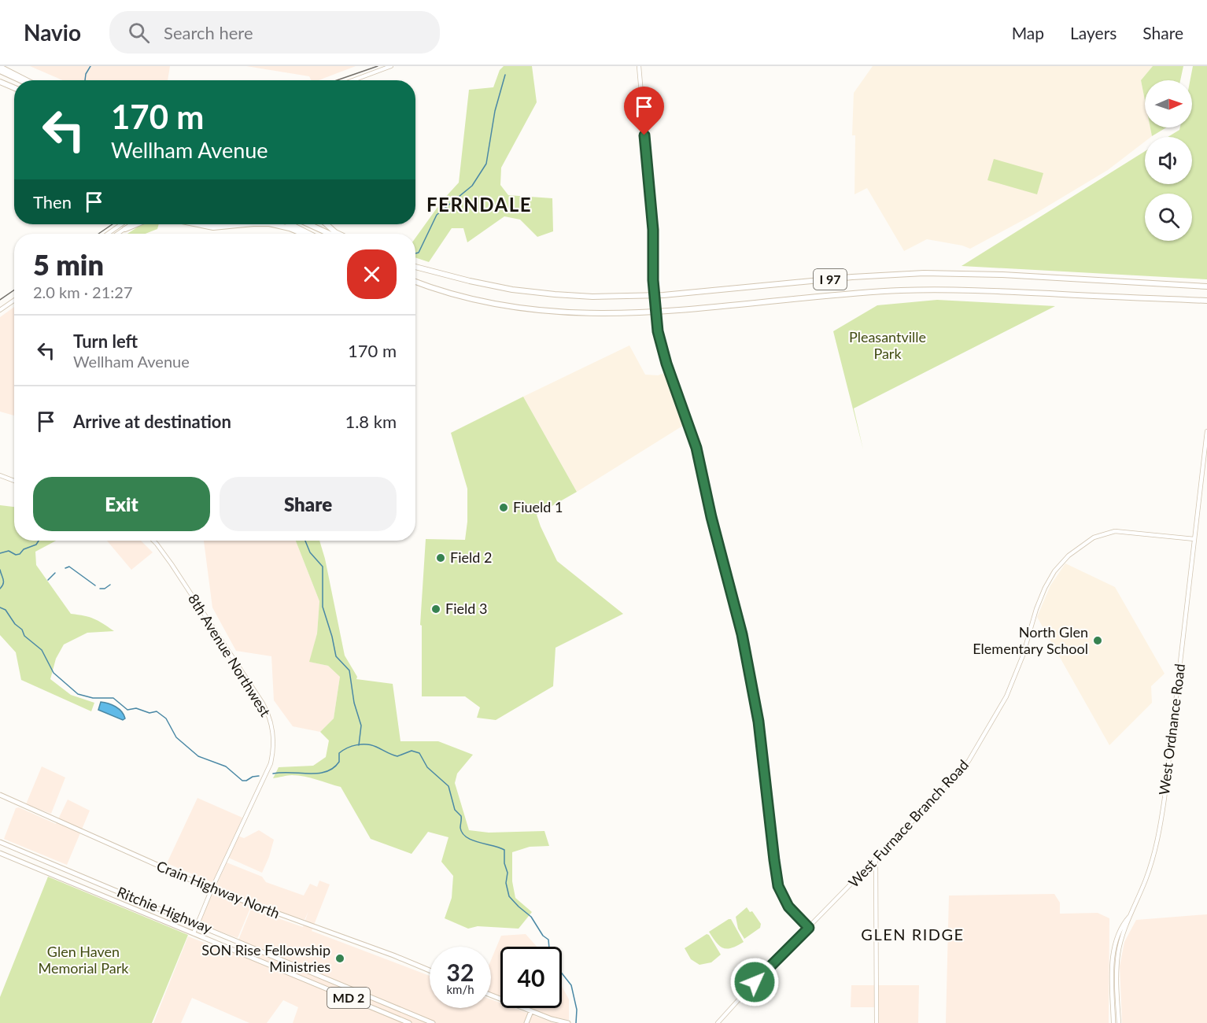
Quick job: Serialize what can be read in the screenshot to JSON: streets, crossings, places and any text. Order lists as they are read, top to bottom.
{
  "streets": {
    "highway": ["I 97"],
    "main road": ["Crain Highway North", "Ritchie Highway", "MD 2"],
    "street": ["8th Avenue Northwest", "West Ordnance Road", "West Furnace Branch Road"]
  },
  "crossings": [
    ["8th Avenue Northwest", "Crain Highway North"],
    ["8th Avenue Northwest", "Ritchie Highway"],
    ["West Ordnance Road", "West Furnace Branch Road"]
  ],
  "districts": ["FERNDALE", "GLEN RIDGE"],
  "parks": ["Pleasantville Park", "Glen Haven Memorial Park"],
  "places": [
    "Fiueld 1",
    "Field 2",
    "Field 3",
    "North Glen Elementary School",
    "SON Rise Fellowship Ministries"
  ],
  "north": "right",
  "page": {
    "header": "Navio",
    "search": "Search here",
    "nav": ["Map", "Layers", "Share"],
    "turn": ["170 m", "Wellham Avenue"],
    "then": "Then",
    "heading": ["5 min", "2.0 km · 21:27"],
    "list": [
      {
        "name": "Turn left",
        "note": "Wellham Avenue",
        "value": "170 m"
      },
      {
        "name": "Arrive at destination",
        "value": "1.8 km"
      }
    ],
    "buttons": ["Exit", "Share"],
    "speed": "32 km/h",
    "limit": "40"
  }
}
